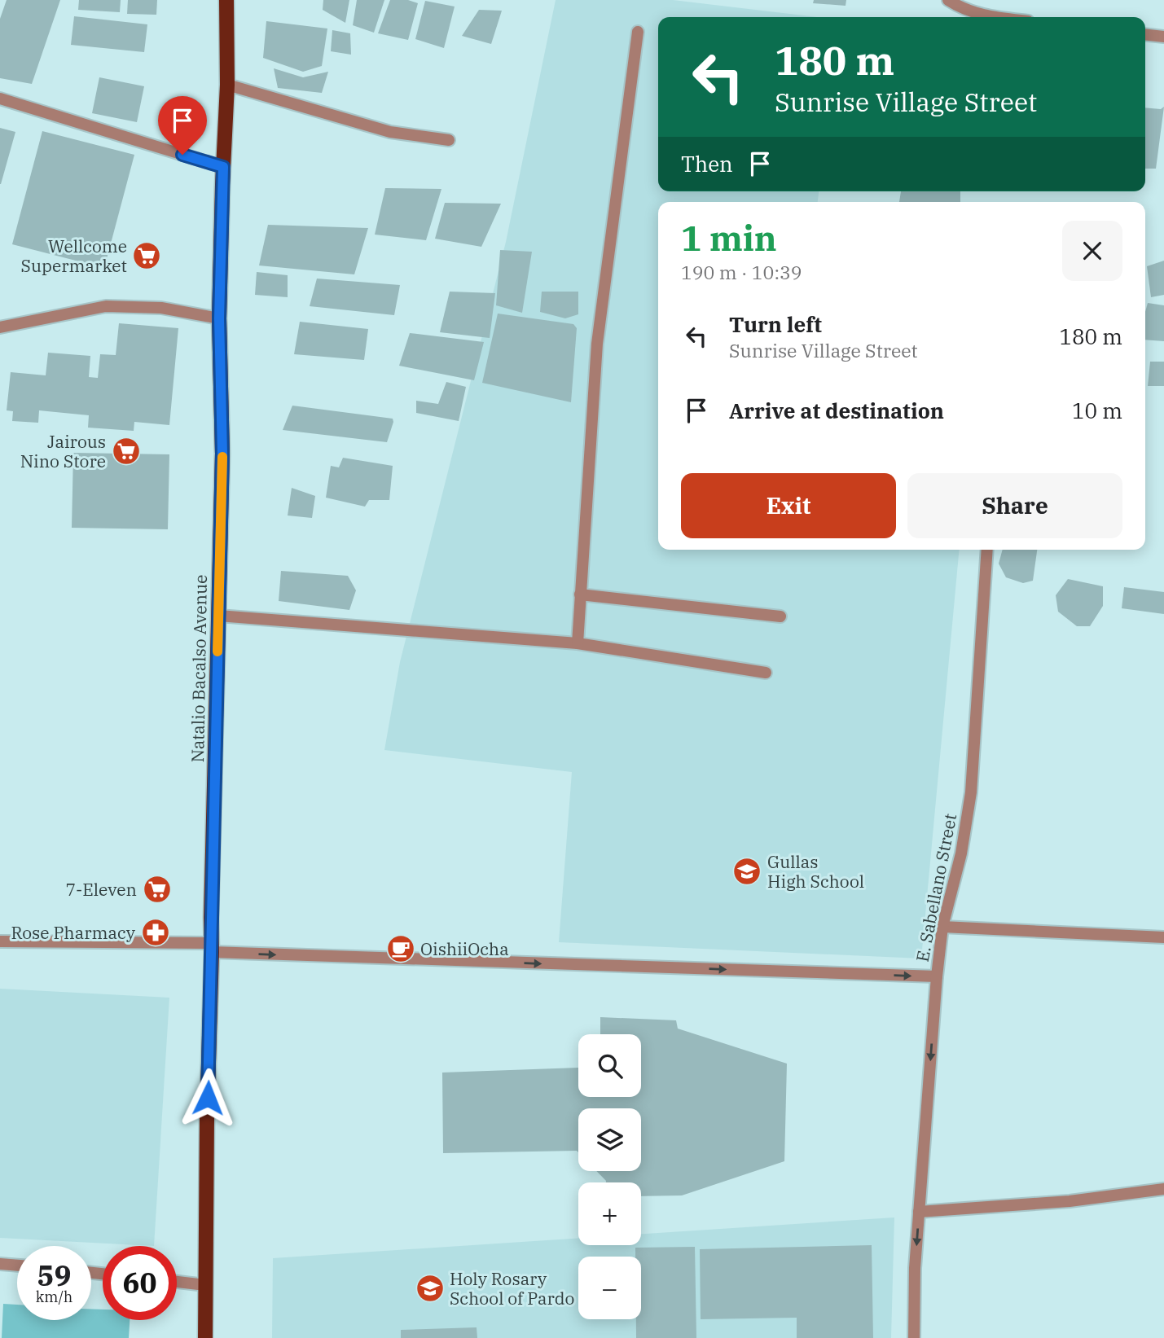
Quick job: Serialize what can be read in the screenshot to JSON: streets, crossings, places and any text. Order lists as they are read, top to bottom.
{
  "streets": {
    "main road": ["Natalio Bacalso Avenue"],
    "street": ["E. Sabellano Street"]
  },
  "one_way": ["E. Sabellano Street"],
  "places": {
    "supermarket": ["Wellcome Supermarket", "Jairous Nino Store", "7-Eleven"],
    "school or university": ["Gullas High School", "Holy Rosary School of Pardo"],
    "pharmacy": ["Rose Pharmacy"],
    "cafe": ["OishiiOcha"]
  },
  "page": {
    "turn": ["180 m", "Sunrise Village Street"],
    "then": "Then",
    "heading": ["1 min", "190 m · 10:39"],
    "list": [
      {
        "name": "Turn left",
        "note": "Sunrise Village Street",
        "value": "180 m"
      },
      {
        "name": "Arrive at destination",
        "value": "10 m"
      }
    ],
    "buttons": ["Exit", "Share"],
    "map_buttons": ["+", "−"],
    "speed": "59 km/h",
    "limit": "60"
  }
}
